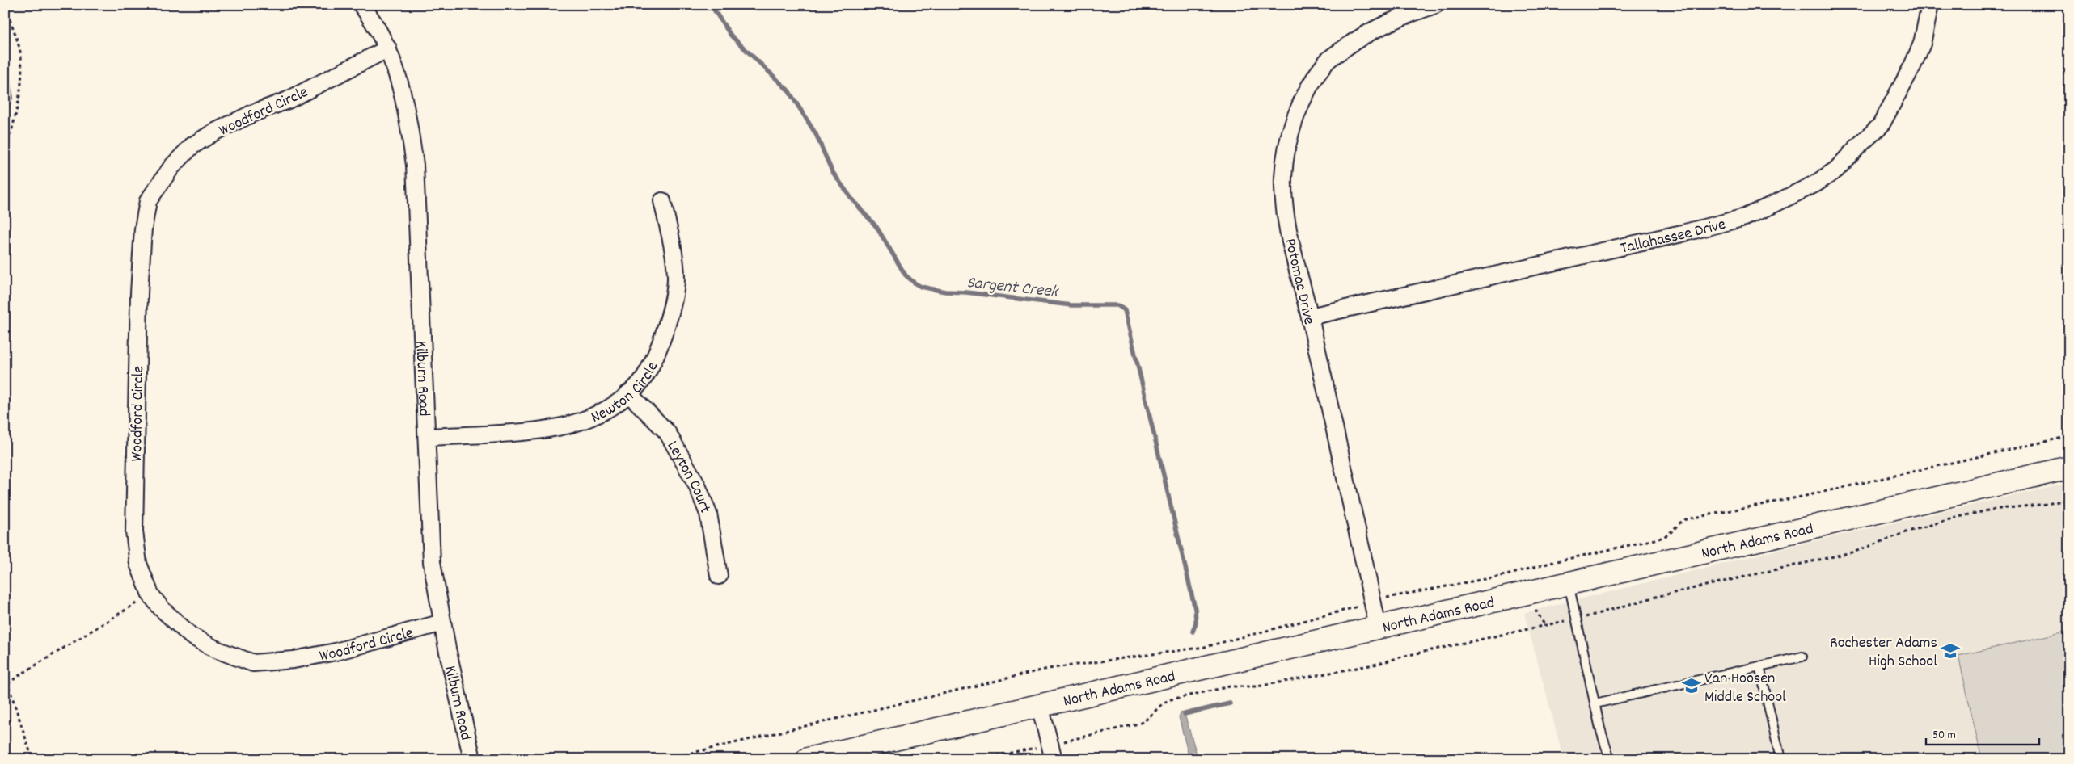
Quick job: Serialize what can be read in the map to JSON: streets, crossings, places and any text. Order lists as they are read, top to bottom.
{
  "streets": {
    "main road": ["North Adams Road"],
    "street": [
      "Woodford Circle",
      "Tallahassee Drive",
      "Potomac Drive",
      "Kilburn Road",
      "Newton Circle",
      "Leyton Court"
    ]
  },
  "crossings": [
    ["Woodford Circle", "Kilburn Road"],
    ["Tallahassee Drive", "Potomac Drive"],
    ["Potomac Drive", "North Adams Road"],
    ["Kilburn Road", "Newton Circle"],
    ["Newton Circle", "Leyton Court"]
  ],
  "water": ["Sargent Creek"],
  "places": {
    "school or university": ["Rochester Adams High School", "Van Hoosen Middle School"]
  },
  "scale_bar": "50 m"
}
